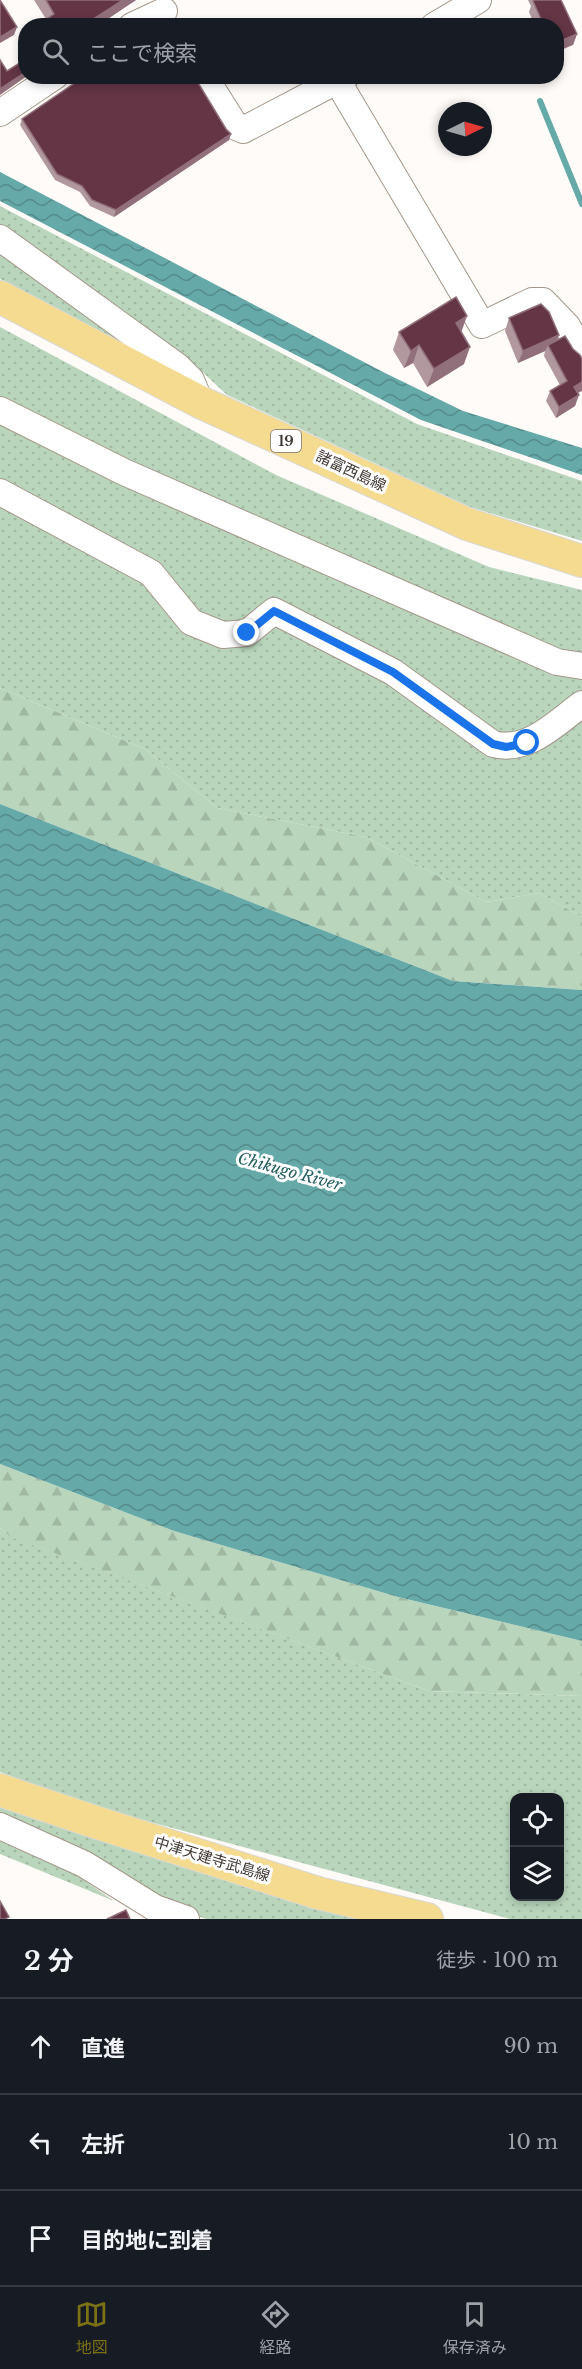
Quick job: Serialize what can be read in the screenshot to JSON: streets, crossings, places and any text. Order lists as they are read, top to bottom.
{
  "streets": {
    "main road": ["19", "諸富西島線", "中津天建寺武島線"]
  },
  "water": ["Chikugo River"],
  "north": "right",
  "page": {
    "search": "ここで検索",
    "heading": ["2 分", "徒歩 · 100 m"],
    "list": [
      ["直進", "90 m"],
      ["左折", "10 m"],
      "目的地に到着"
    ],
    "nav": ["地図", "経路", "保存済み"]
  }
}
